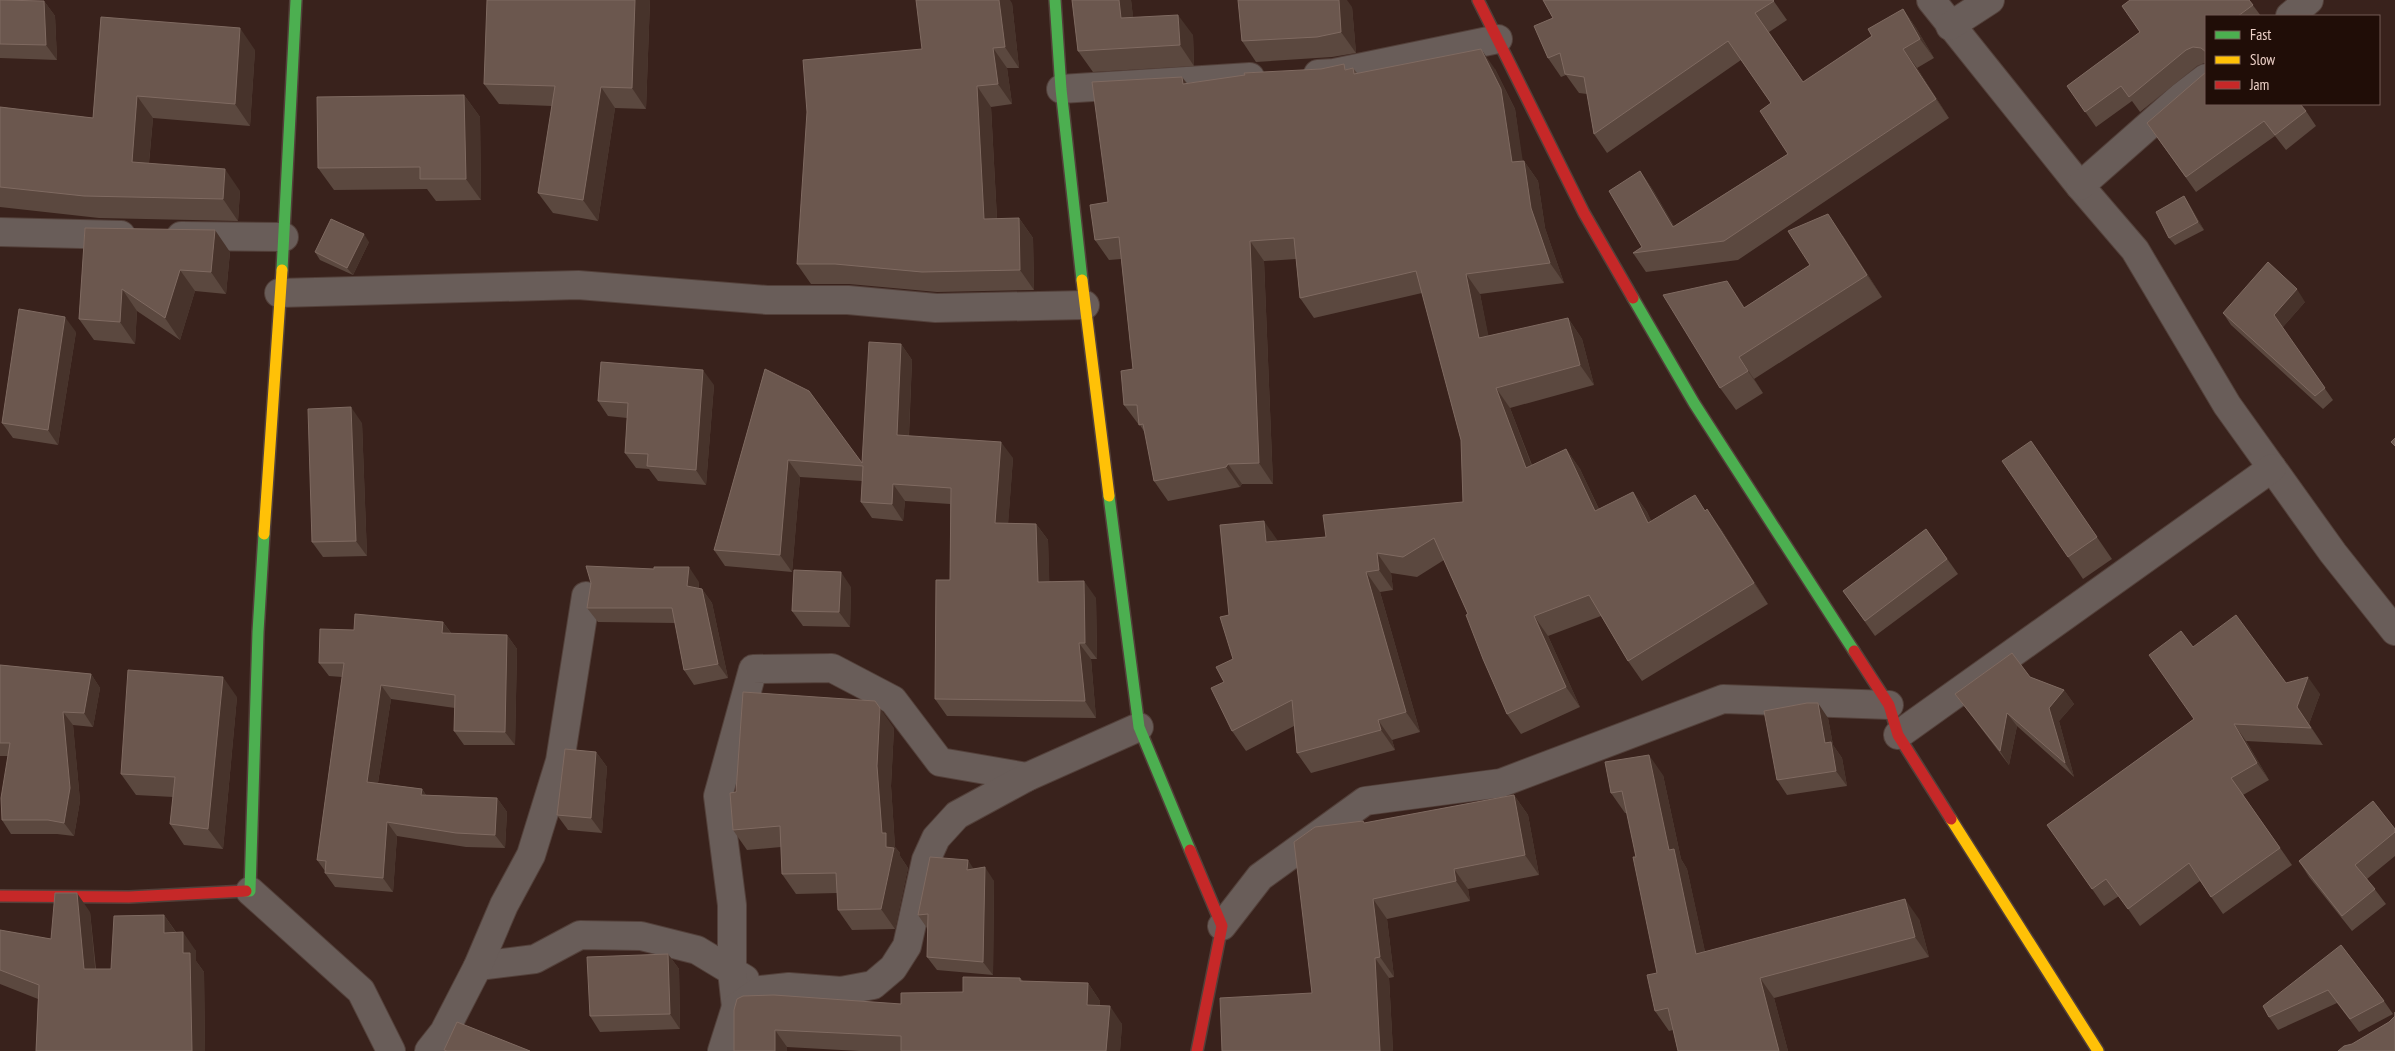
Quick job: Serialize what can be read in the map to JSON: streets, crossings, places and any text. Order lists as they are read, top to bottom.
{
  "legend": ["Fast", "Slow", "Jam"]
}
